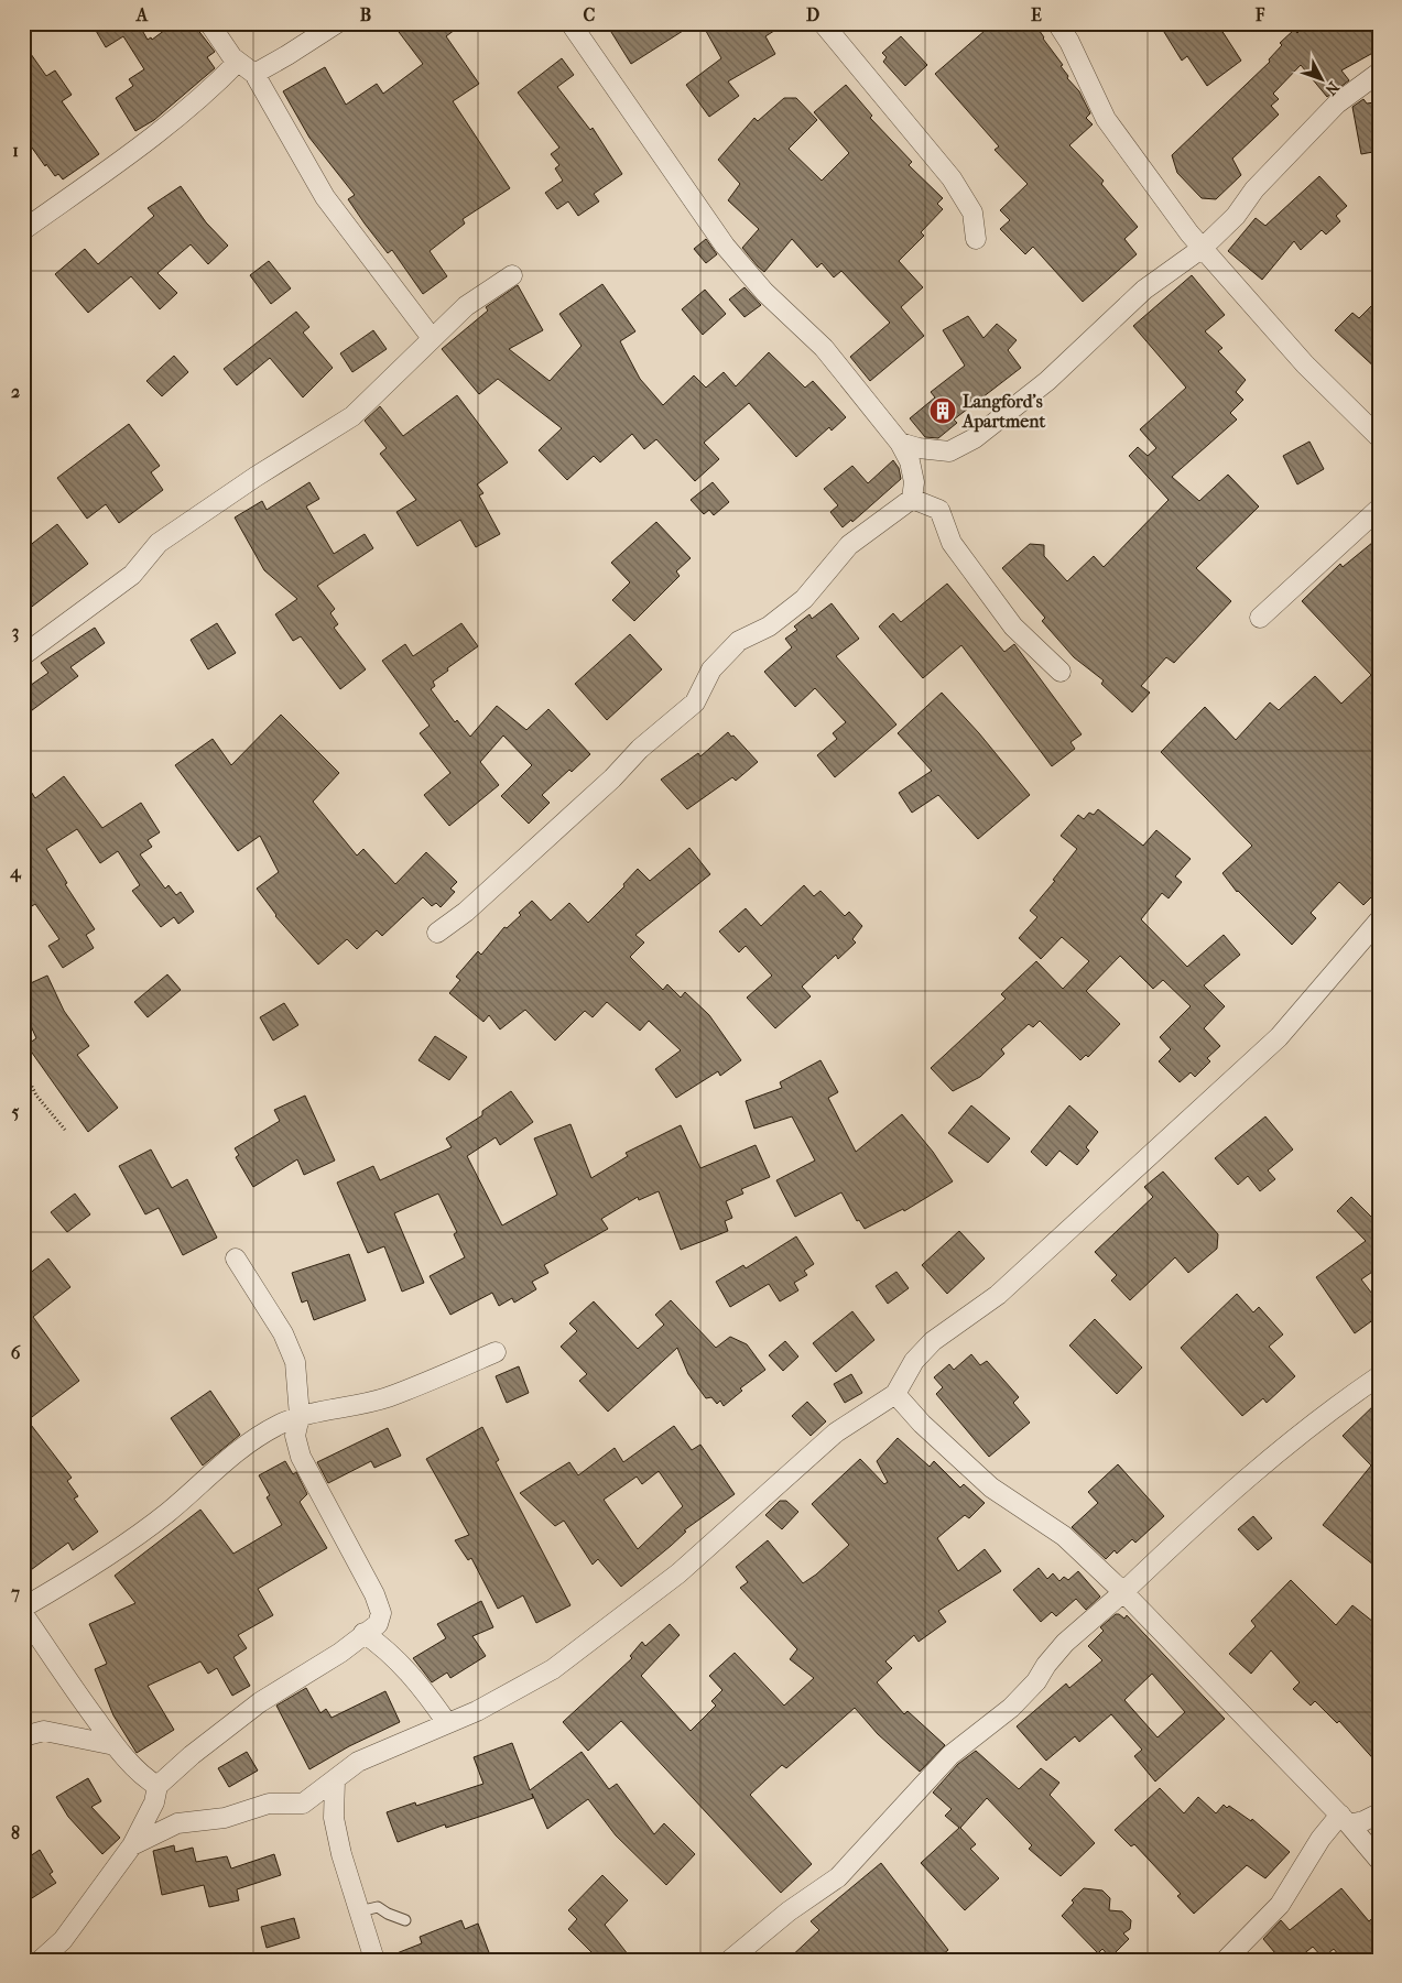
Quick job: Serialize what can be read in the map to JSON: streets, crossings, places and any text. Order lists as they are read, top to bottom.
{
  "places": {
    "building": ["Langford's Apartment"]
  },
  "north": "bottom right",
  "grid": {
    "columns": [
      "A",
      "B",
      "C",
      "D",
      "E",
      "F"
    ],
    "rows": [
      "1",
      "2",
      "3",
      "4",
      "5",
      "6",
      "7",
      "8"
    ]
  }
}
